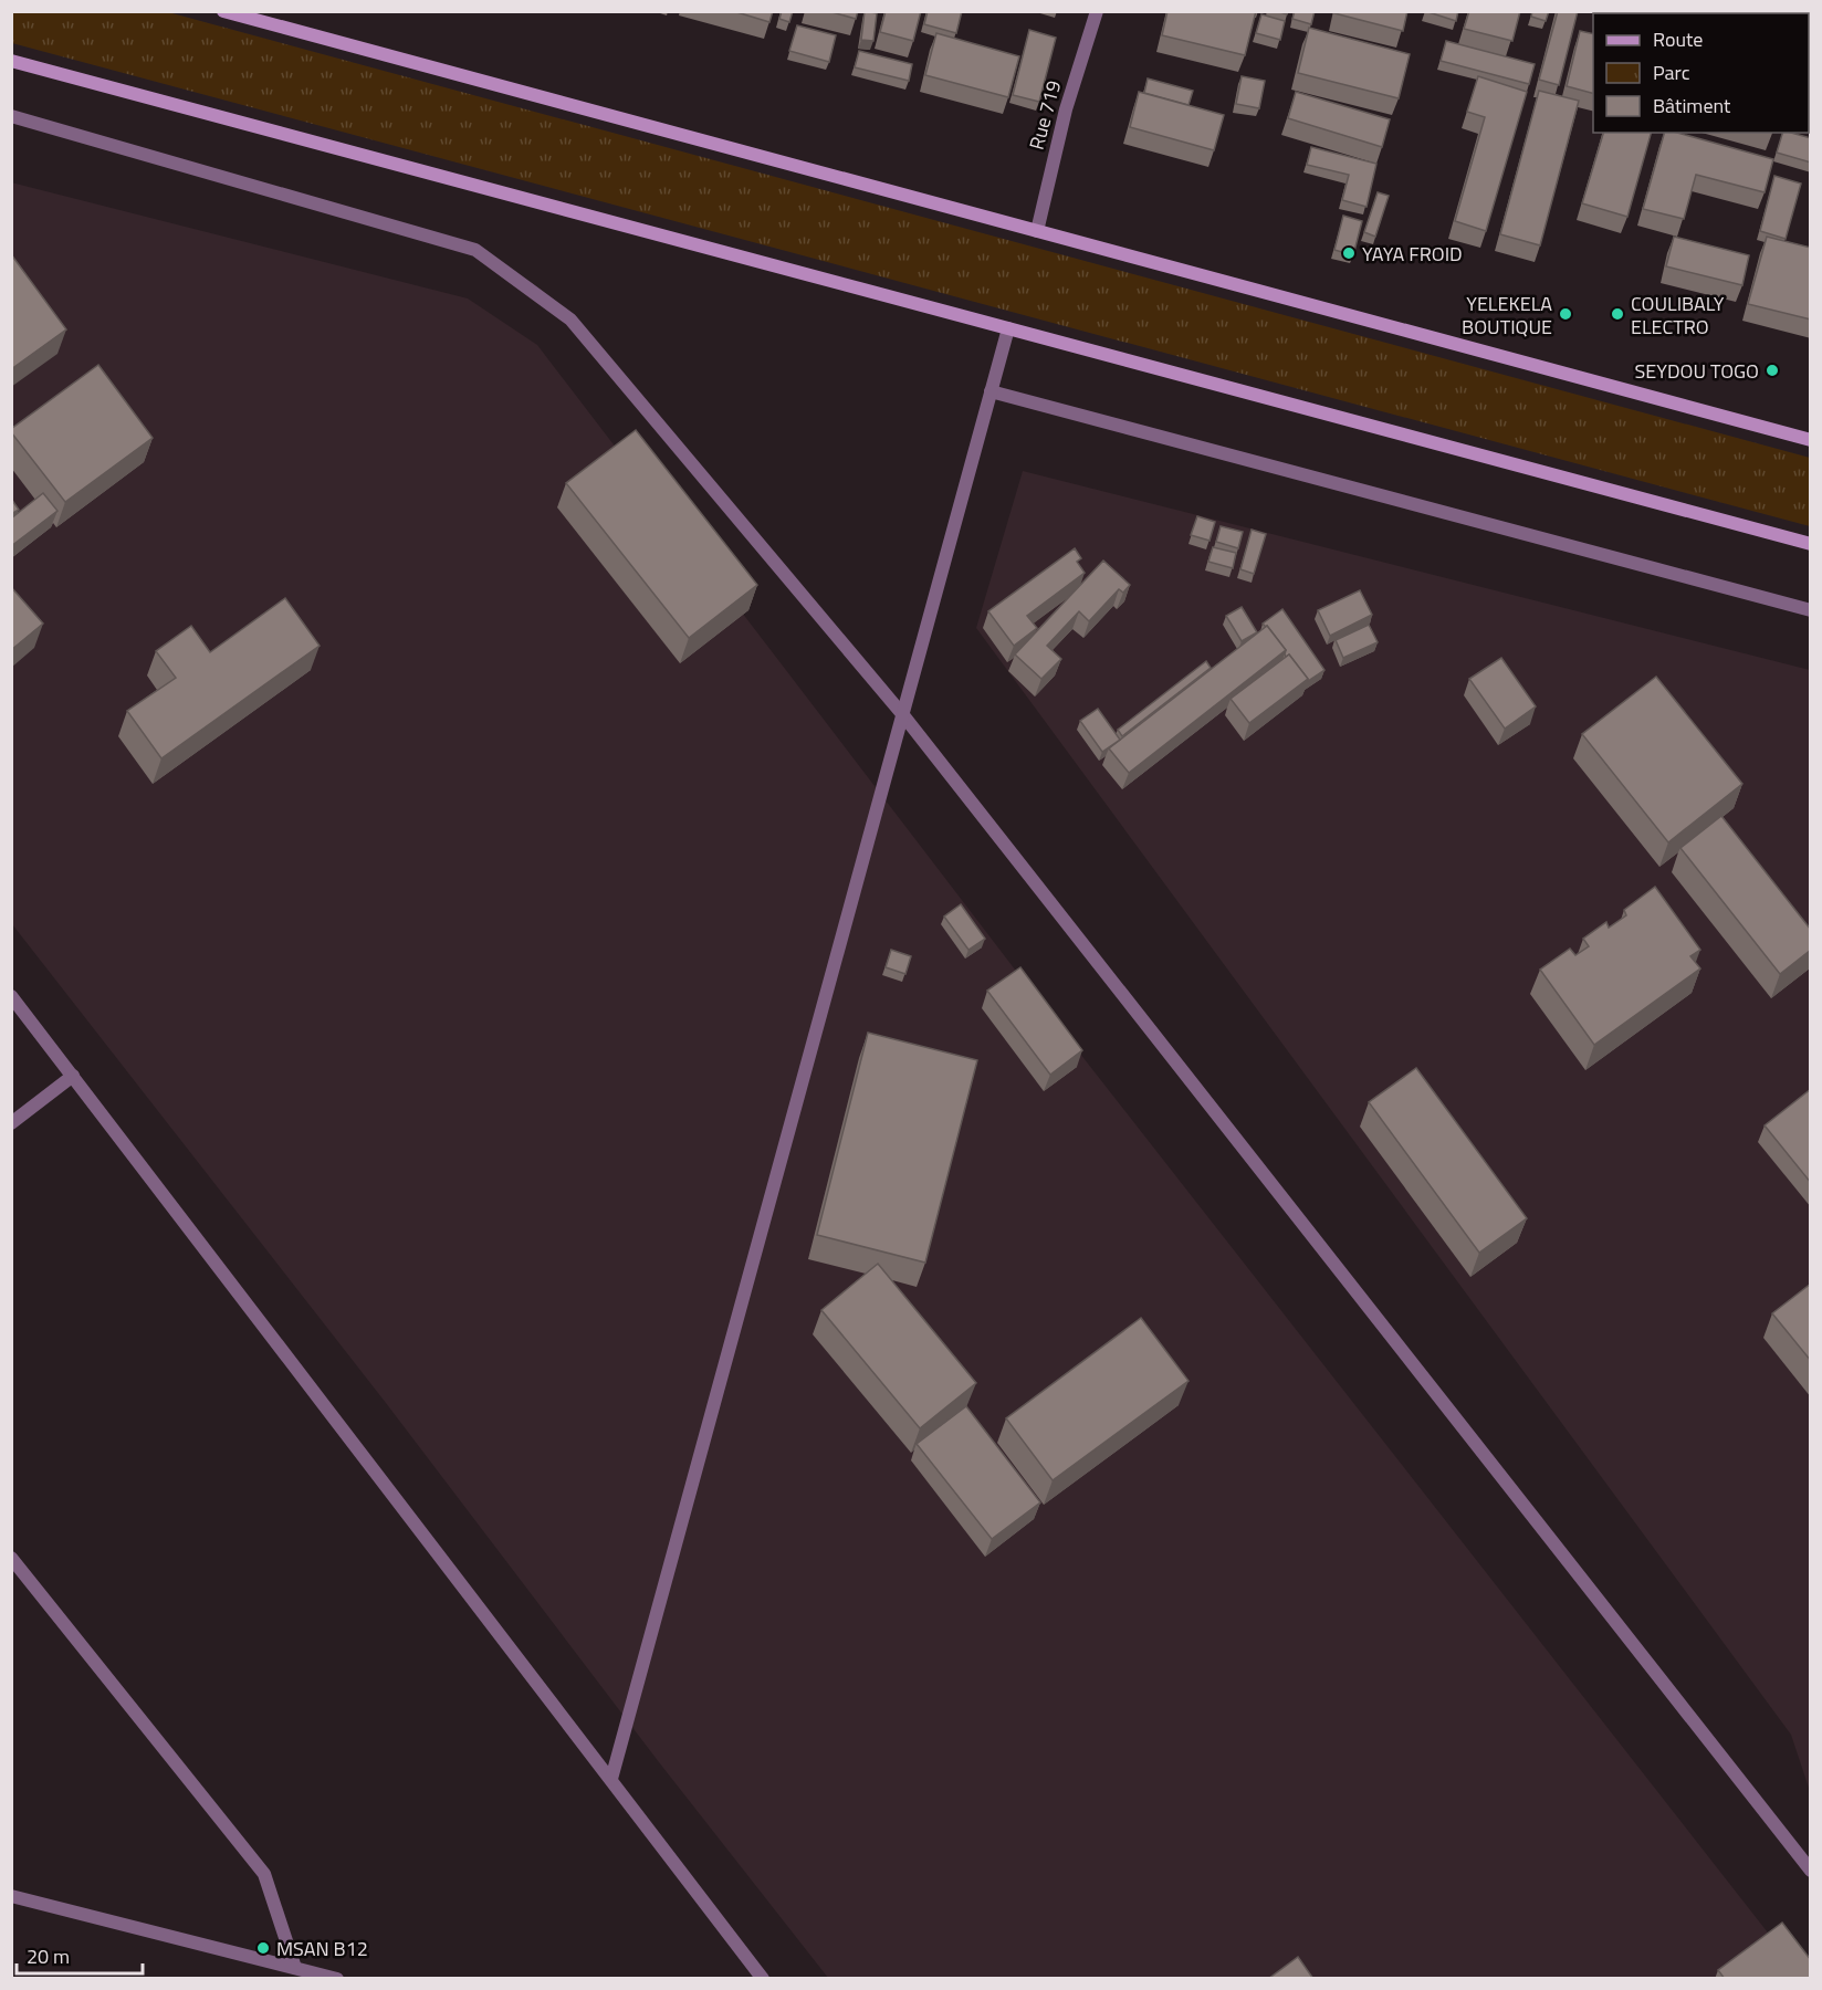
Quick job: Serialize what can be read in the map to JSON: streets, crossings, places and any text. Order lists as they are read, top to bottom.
{
  "streets": {
    "street": ["Rue 719"]
  },
  "places": [
    "YAYA FROID",
    "YELEKELA BOUTIQUE",
    "COULIBALY ELECTRO",
    "SEYDOU TOGO",
    "MSAN B12"
  ],
  "legend": ["Route", "Parc", "Bâtiment"],
  "scale_bar": "20 m"
}
